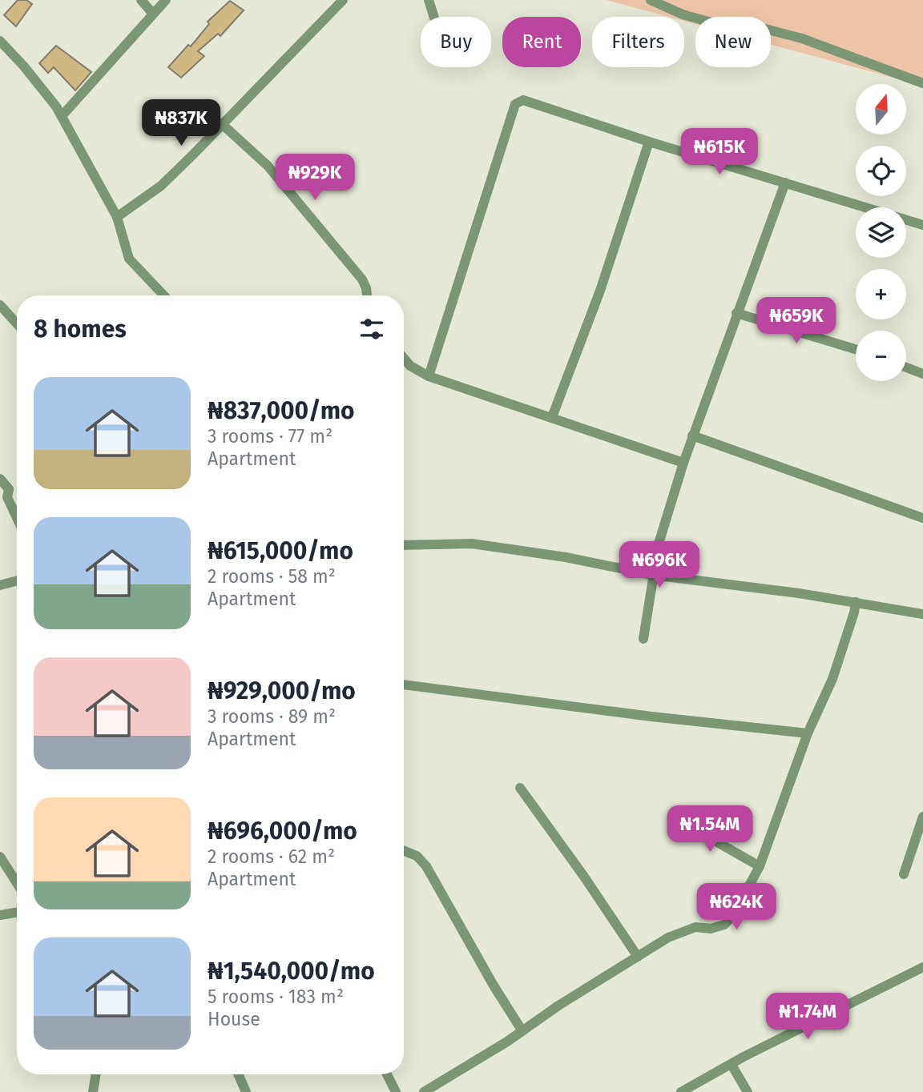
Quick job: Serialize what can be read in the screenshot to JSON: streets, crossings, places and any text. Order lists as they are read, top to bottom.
{
  "north": "top",
  "page": {
    "chip": [
      "Buy",
      "Rent",
      "Filters",
      "New"
    ],
    "map_buttons": ["+", "−"],
    "price": [
      "₦837K",
      "₦615K",
      "₦929K",
      "₦659K",
      "₦696K",
      "₦1.54M",
      "₦624K",
      "₦1.74M"
    ],
    "heading": "8 homes",
    "list": [
      {
        "name": "₦837,000/mo",
        "note": "3 rooms · 77 m² · Apartment"
      },
      {
        "name": "₦615,000/mo",
        "note": "2 rooms · 58 m² · Apartment"
      },
      {
        "name": "₦929,000/mo",
        "note": "3 rooms · 89 m² · Apartment"
      },
      {
        "name": "₦696,000/mo",
        "note": "2 rooms · 62 m² · Apartment"
      },
      {
        "name": "₦1,540,000/mo",
        "note": "5 rooms · 183 m² · House"
      }
    ]
  }
}
